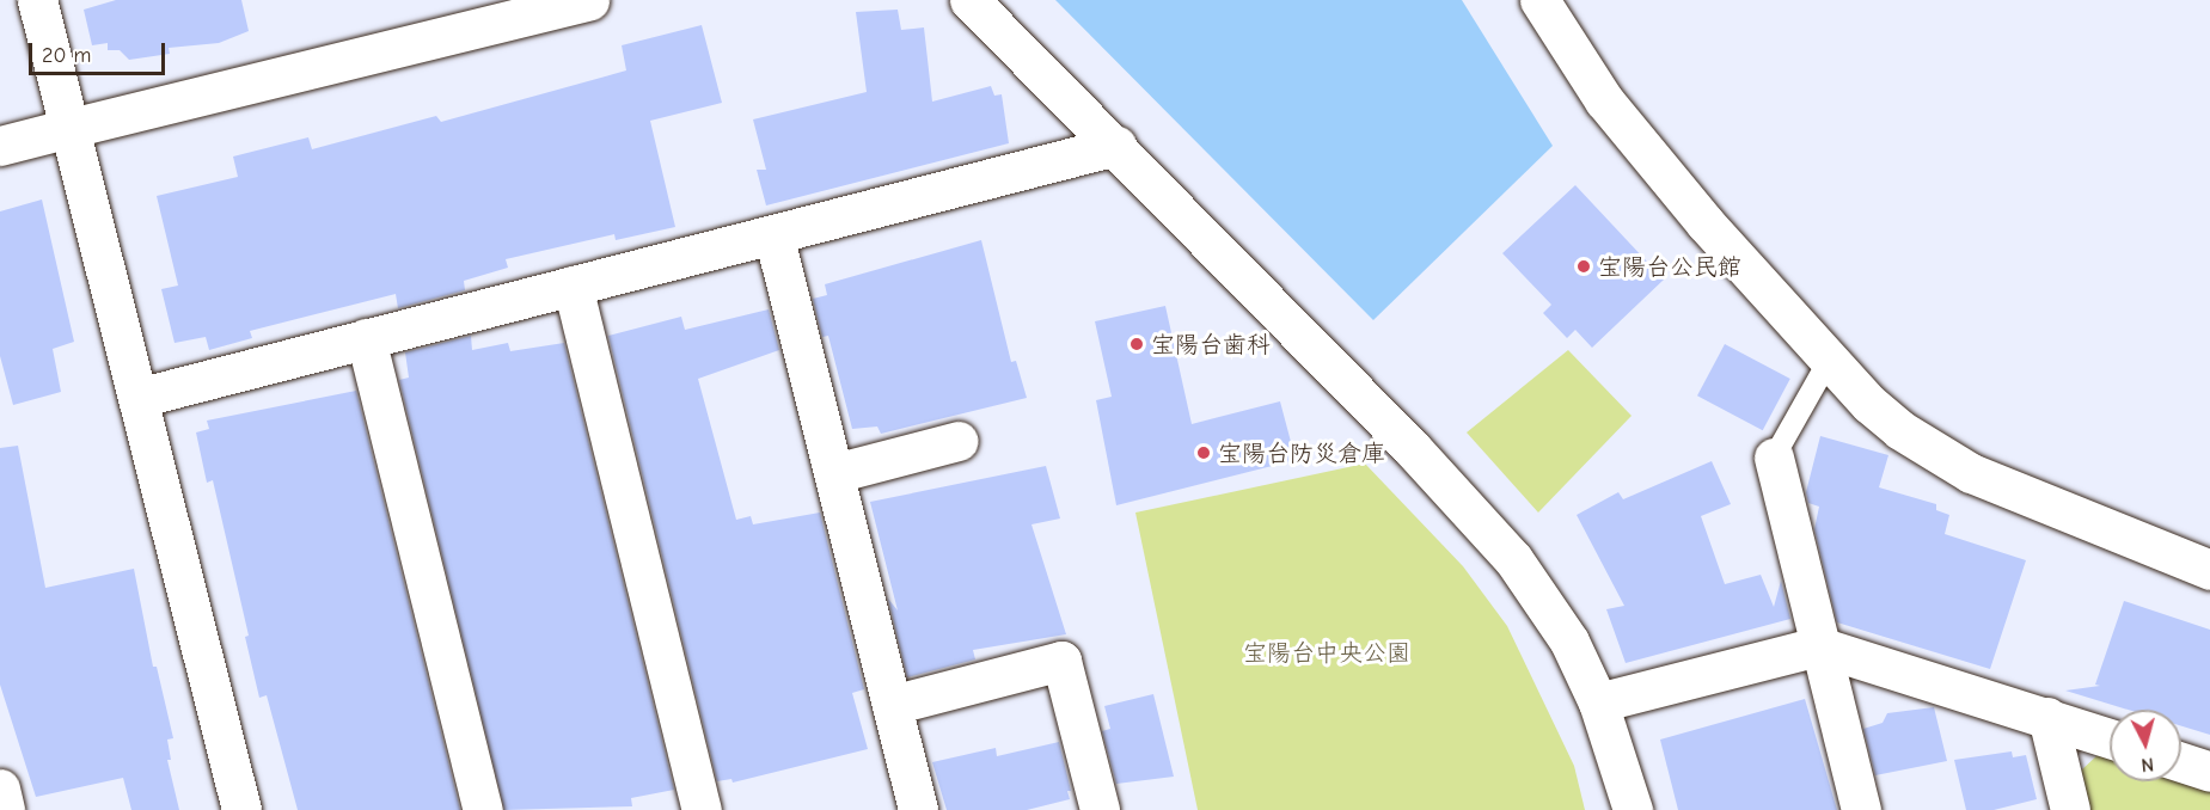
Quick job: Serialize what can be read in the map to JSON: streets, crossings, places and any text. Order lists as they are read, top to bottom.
{
  "parks": ["宝陽台中央公園"],
  "places": ["宝陽台公民館", "宝陽台歯科", "宝陽台防災倉庫"],
  "scale_bar": "20 m",
  "north": "bottom"
}
